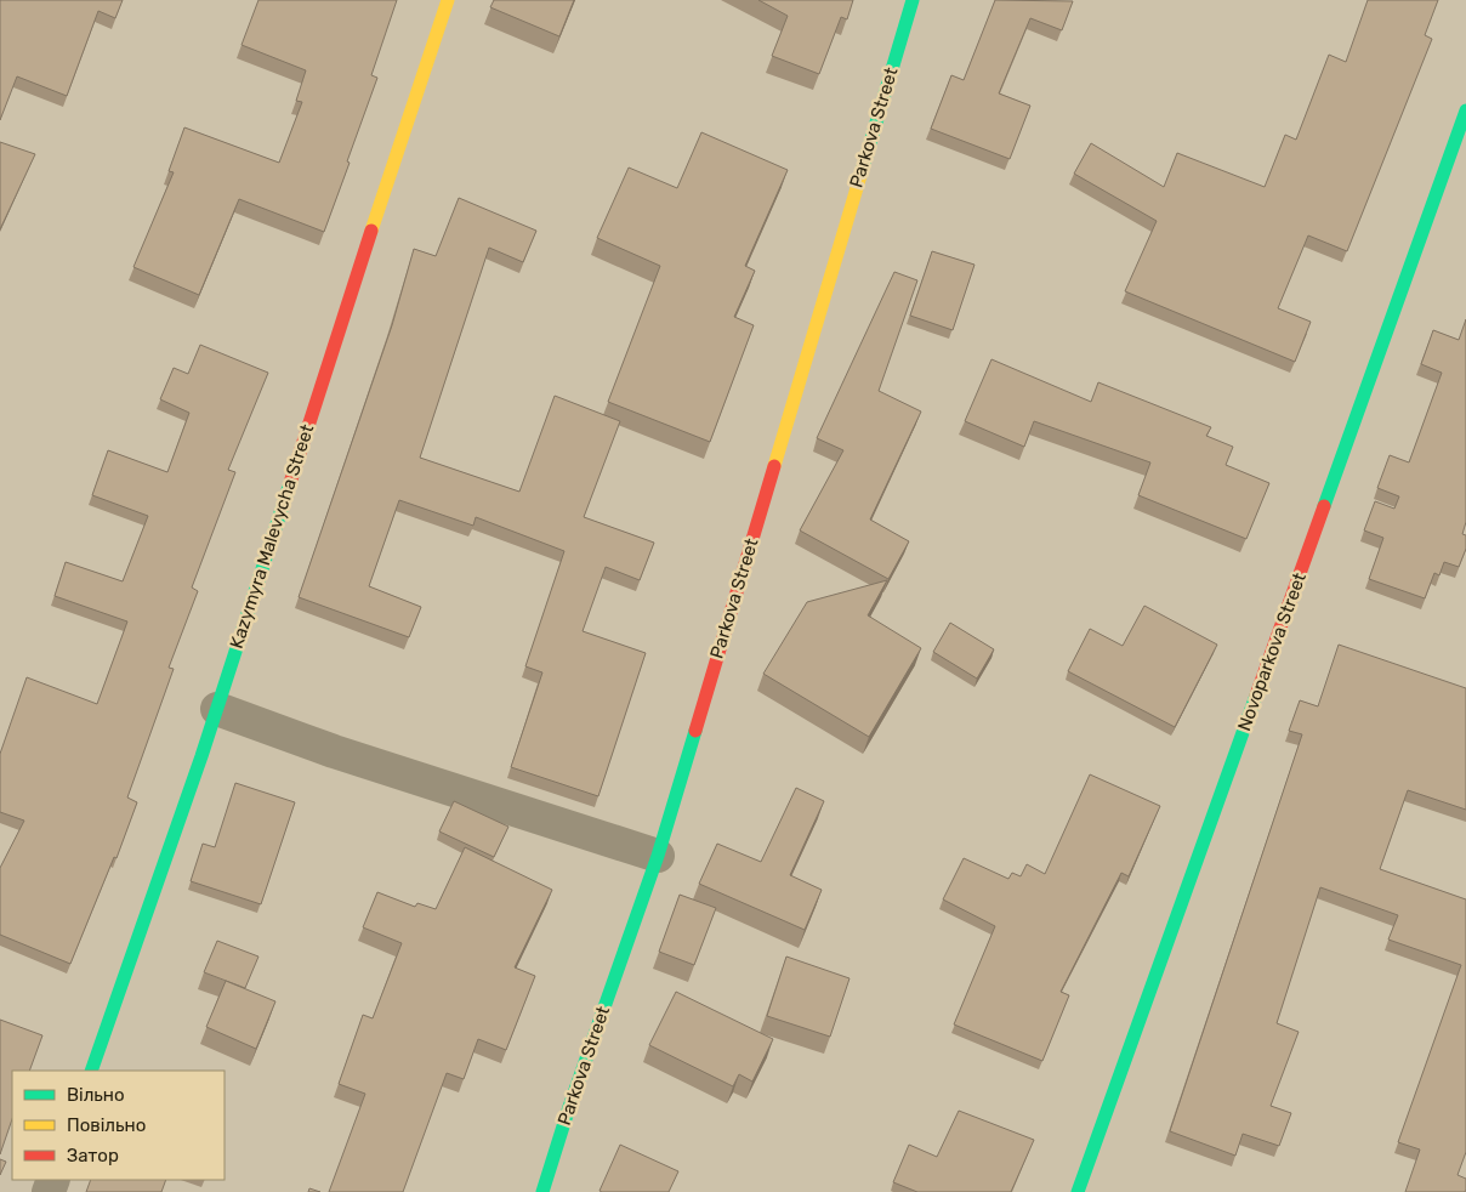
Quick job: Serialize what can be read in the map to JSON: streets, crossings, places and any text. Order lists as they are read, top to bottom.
{
  "streets": {
    "street": ["Parkova Street", "Kazymyra Malevycha Street", "Novoparkova Street"]
  },
  "legend": ["Вільно", "Повільно", "Затор"]
}
